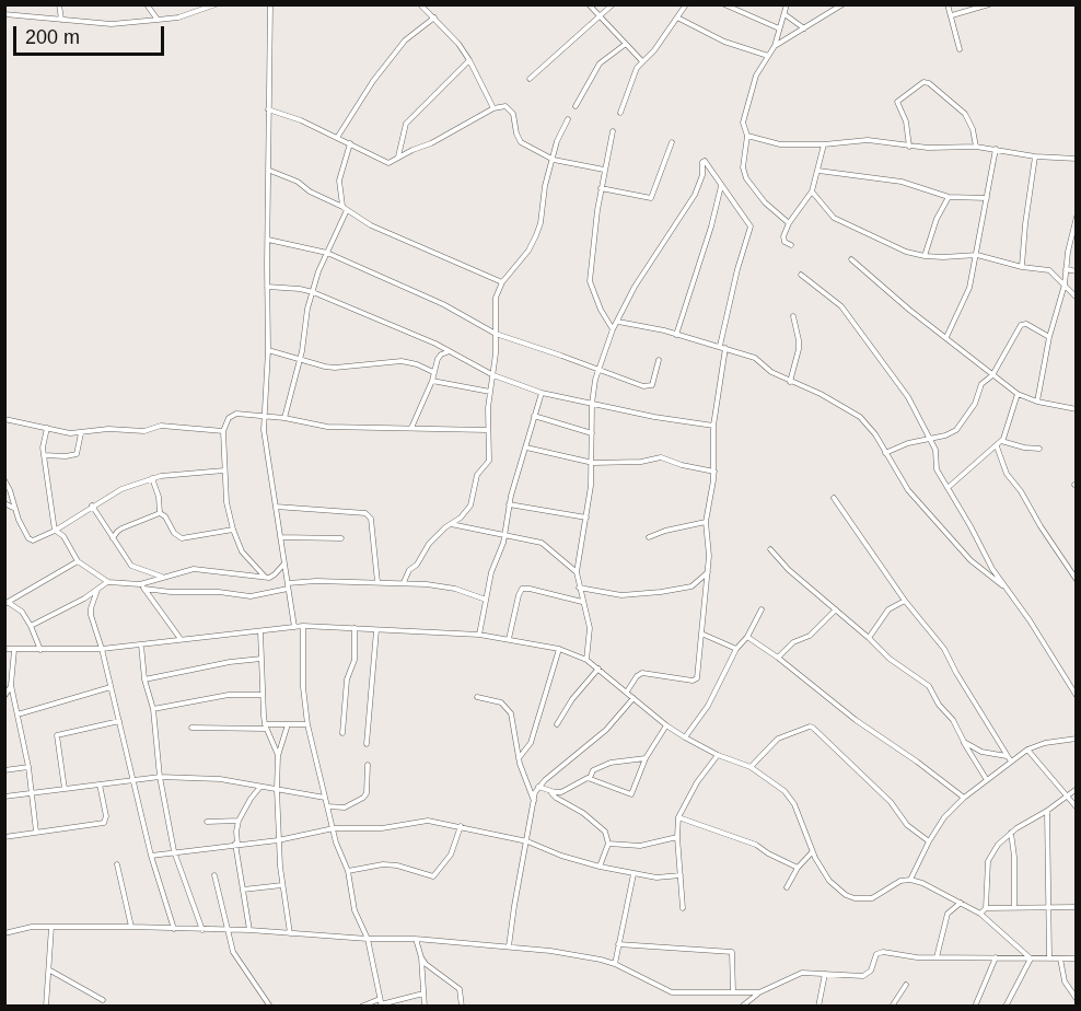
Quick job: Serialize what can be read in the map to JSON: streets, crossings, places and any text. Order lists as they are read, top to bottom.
{
  "scale_bar": "200 m"
}
